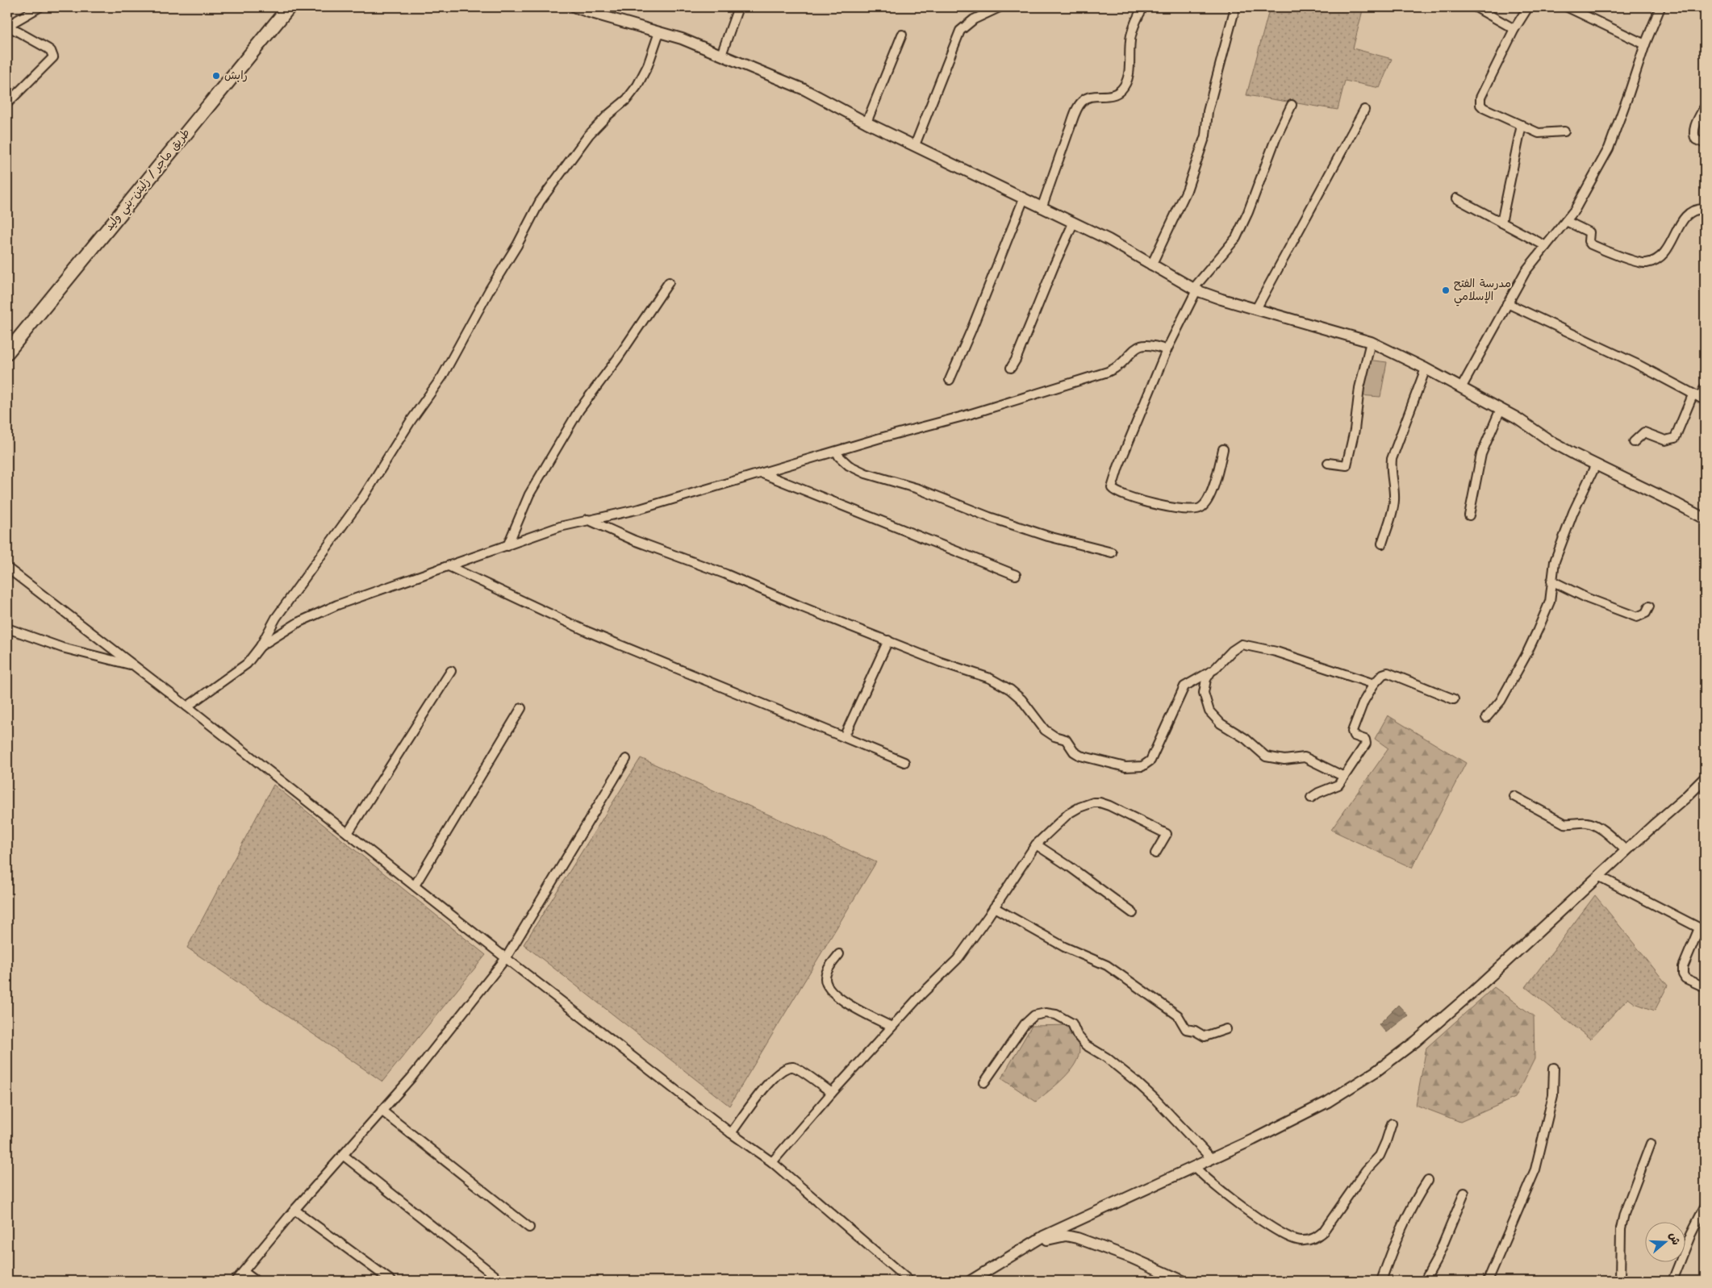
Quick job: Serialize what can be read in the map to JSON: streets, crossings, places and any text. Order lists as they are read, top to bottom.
{
  "streets": {
    "highway": ["طريق ماجر / زليتن-بني وليد"]
  },
  "places": ["رابش", "مدرسة الفتح الإسلامي"],
  "north": "right"
}
